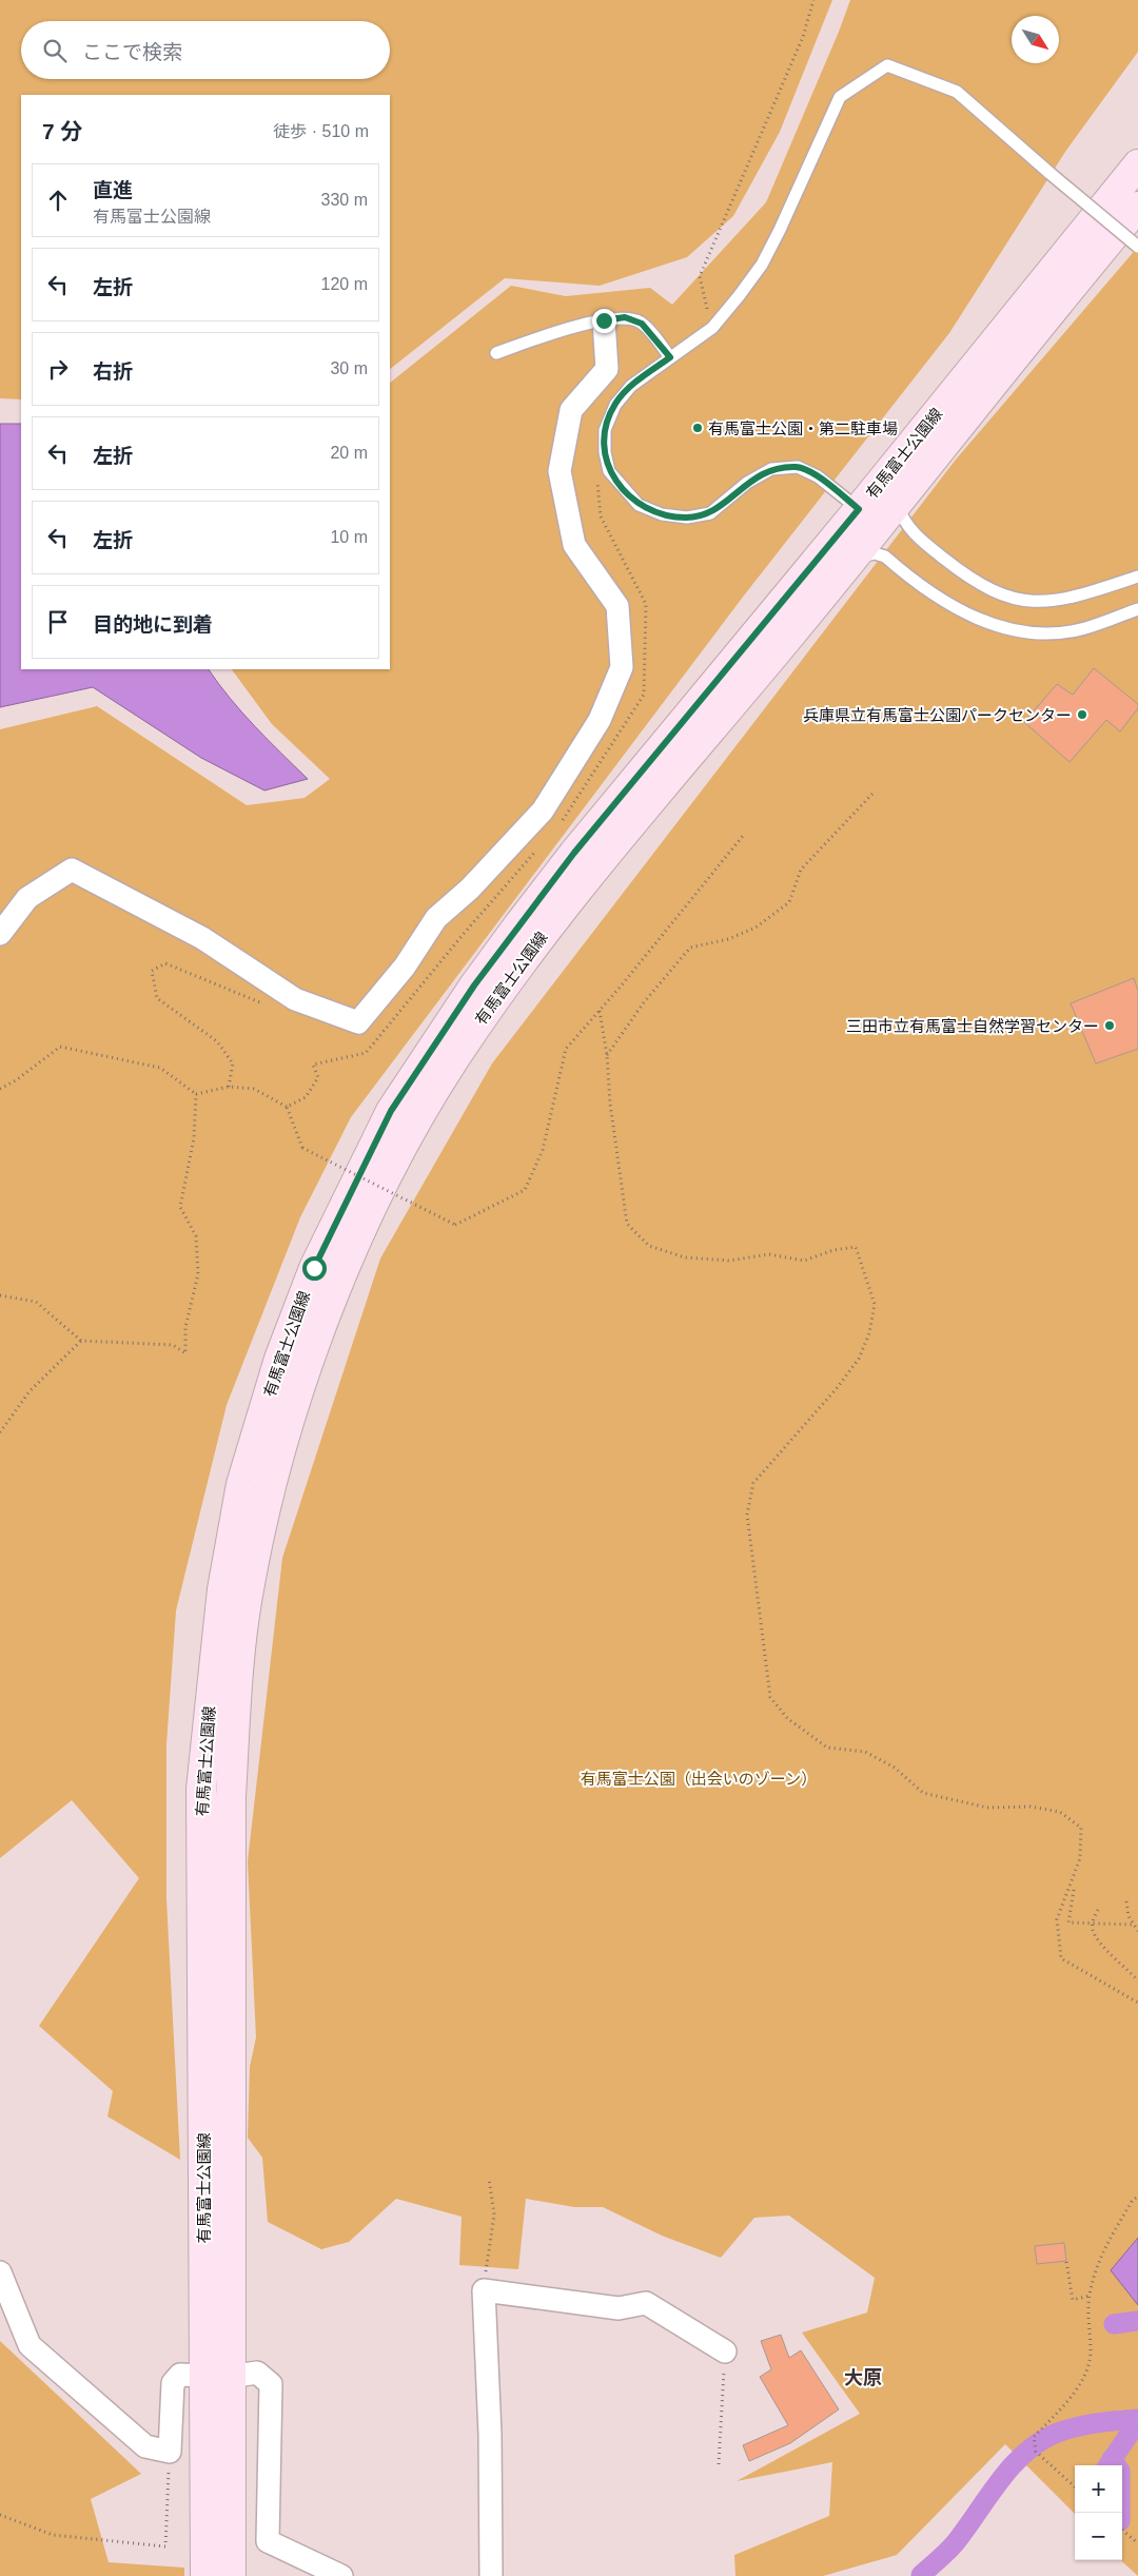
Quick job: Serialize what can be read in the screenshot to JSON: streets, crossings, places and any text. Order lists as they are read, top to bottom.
{
  "streets": {
    "main road": ["有馬富士公園線"]
  },
  "districts": ["大原"],
  "parks": ["有馬富士公園（出会いのゾーン）"],
  "places": ["有馬富士公園・第二駐車場", "兵庫県立有馬富士公園パークセンター", "三田市立有馬富士自然学習センター"],
  "north": "bottom right",
  "page": {
    "search": "ここで検索",
    "heading": ["7 分", "徒歩 · 510 m"],
    "list": [
      ["直進", "有馬富士公園線", "330 m"],
      ["左折", "120 m"],
      ["右折", "30 m"],
      ["左折", "20 m"],
      ["左折", "10 m"],
      "目的地に到着"
    ],
    "map_buttons": ["+", "−"]
  }
}
